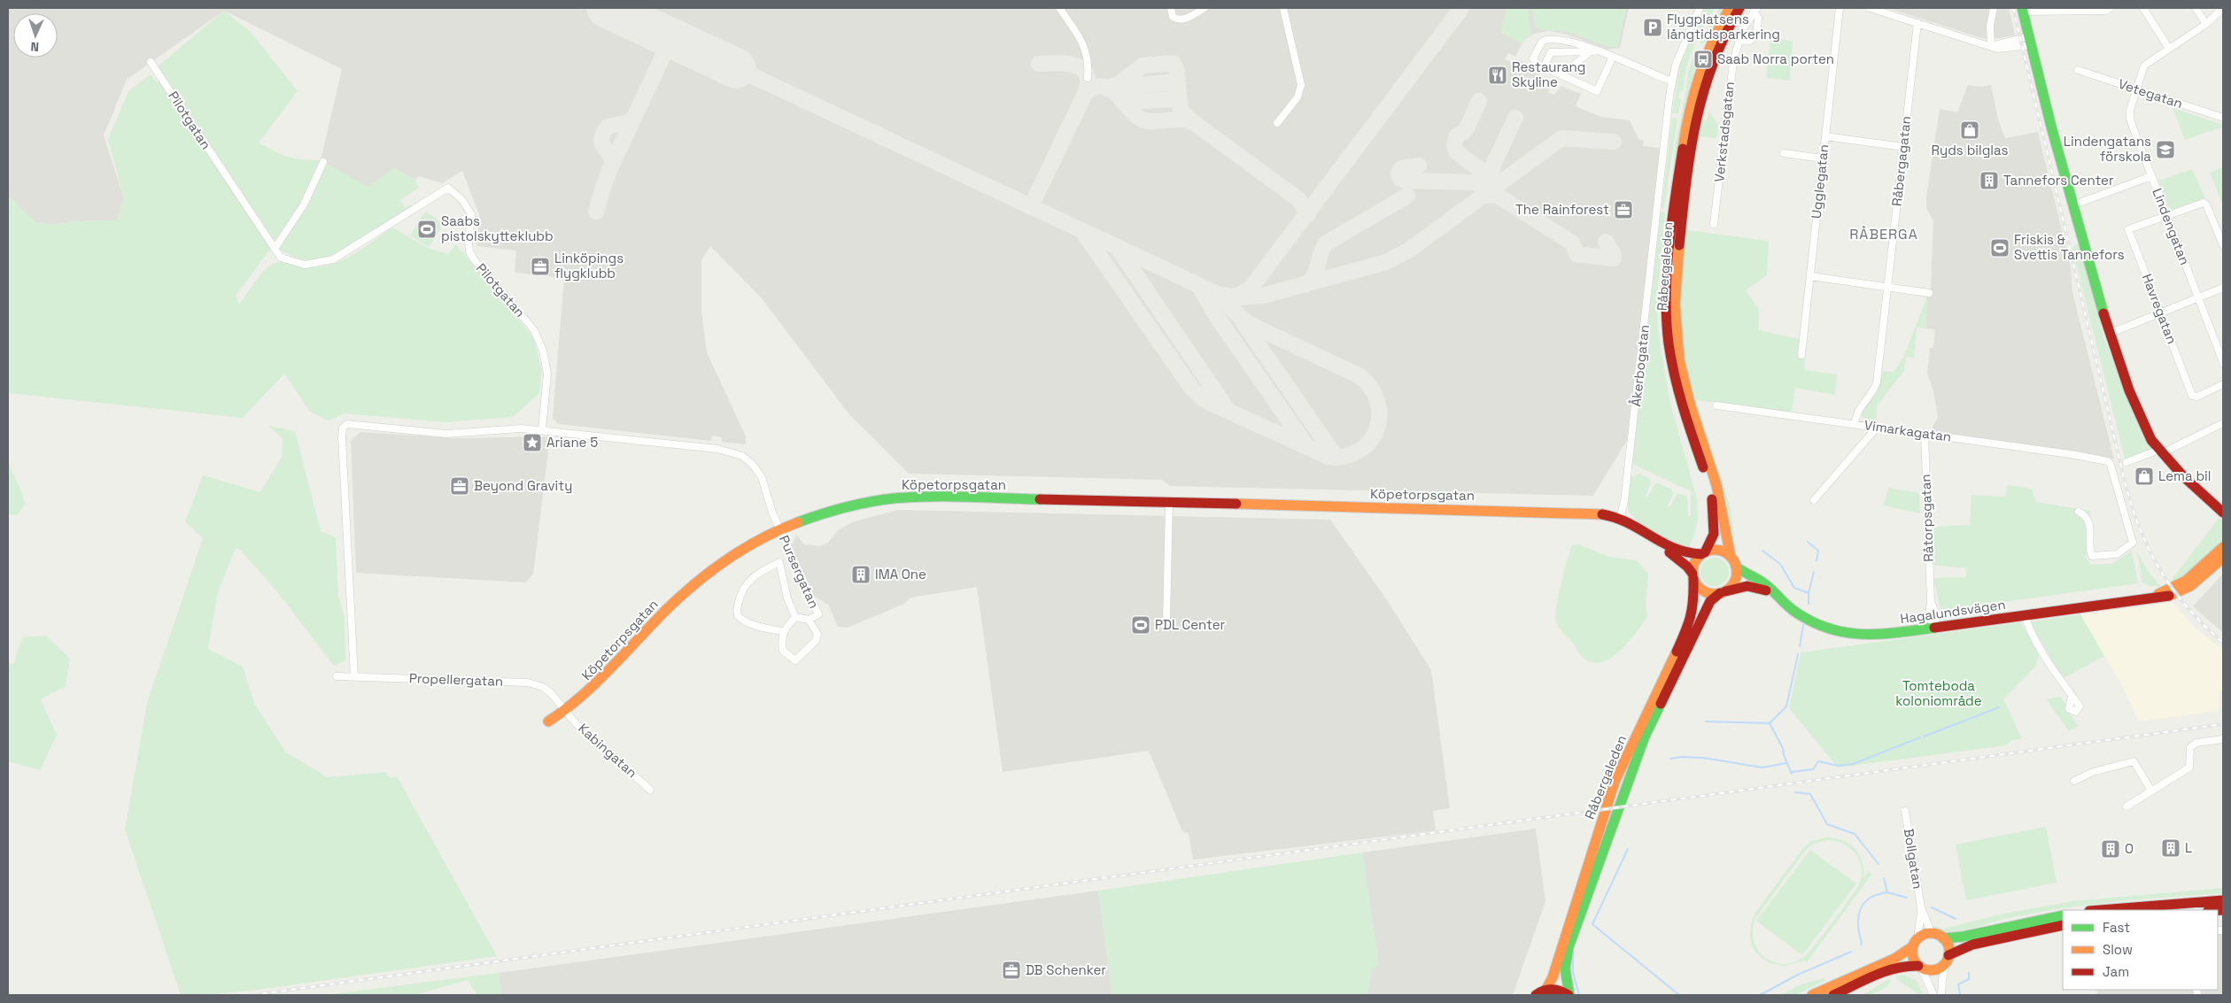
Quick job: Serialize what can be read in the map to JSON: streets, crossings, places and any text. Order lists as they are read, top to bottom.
{
  "streets": {
    "main road": ["Råbergaleden", "Köpetorpsgatan", "Hagalundsvägen"],
    "street": [
      "Vetegatan",
      "Pilotgatan",
      "Verkstadsgatan",
      "Råbergagatan",
      "Ugglegatan",
      "Lindengatan",
      "Havregatan",
      "Åkerbogatan",
      "Vimarkagatan",
      "Råtorpsgatan",
      "Pursergatan",
      "Propellergatan",
      "Kabingatan",
      "Bollgatan"
    ]
  },
  "crossings": [
    ["Vetegatan", "Lindengatan"],
    ["Råbergagatan", "Vimarkagatan"],
    ["Lindengatan", "Havregatan"],
    ["Råbergaleden", "Köpetorpsgatan"],
    ["Råbergaleden", "Hagalundsvägen"],
    ["Åkerbogatan", "Köpetorpsgatan"],
    ["Vimarkagatan", "Råtorpsgatan"],
    ["Köpetorpsgatan", "Pursergatan"],
    ["Köpetorpsgatan", "Hagalundsvägen"],
    ["Köpetorpsgatan", "Propellergatan"],
    ["Köpetorpsgatan", "Kabingatan"],
    ["Råtorpsgatan", "Hagalundsvägen"],
    ["Propellergatan", "Kabingatan"]
  ],
  "districts": ["RÅBERGA"],
  "parks": ["Tomteboda koloniområde"],
  "places": {
    "parking": ["Flygplatsens långtidsparkering"],
    "bus stop": ["Saab Norra porten"],
    "restaurant": ["Restaurang Skyline"],
    "shop": ["Ryds bilglas", "Lema bil"],
    "school or university": ["Lindengatans förskola"],
    "building": [
      "Tannefors Center",
      "IMA One",
      "L",
      "O"
    ],
    "office": [
      "The Rainforest",
      "Linköpings flygklubb",
      "Beyond Gravity",
      "DB Schenker"
    ],
    "sports": ["Saabs pistolskytteklubb", "Friskis & Svettis Tannefors", "PDL Center"],
    "place": ["Ariane 5"]
  },
  "legend": ["Fast", "Slow", "Jam"],
  "north": "bottom"
}
